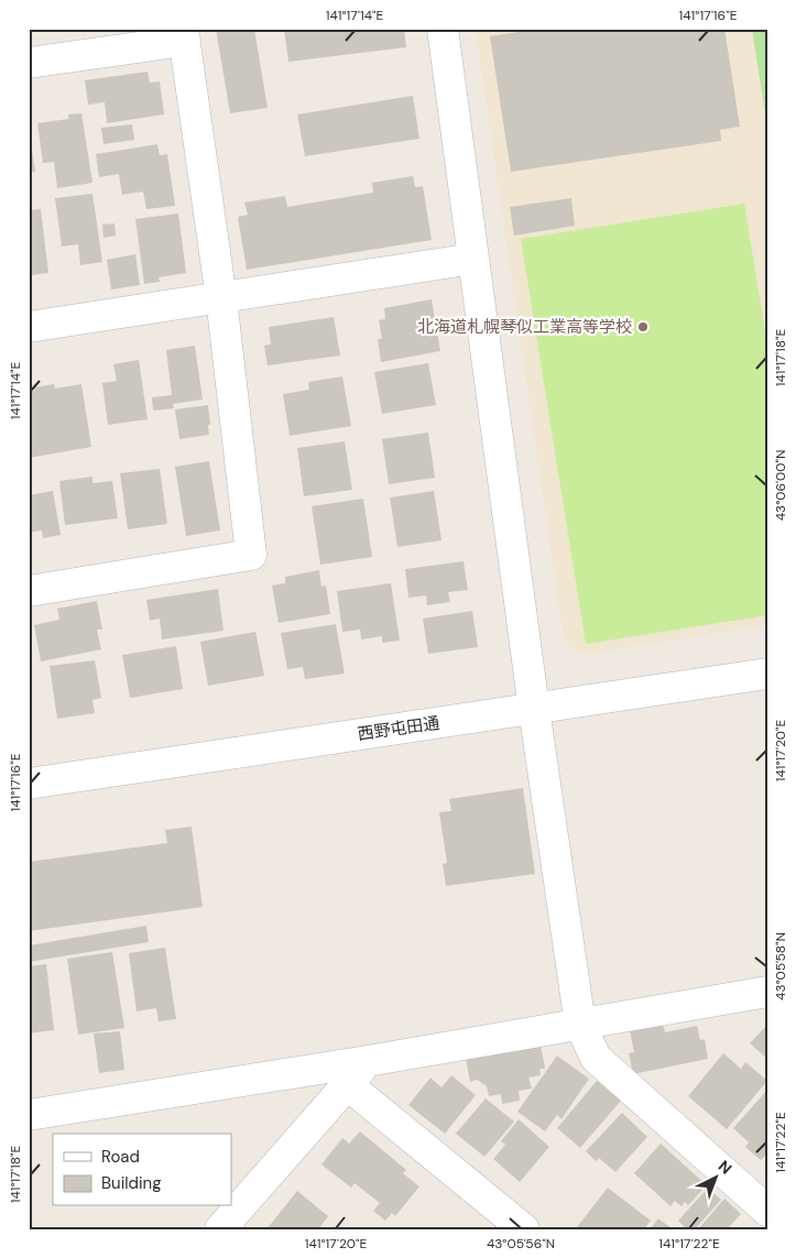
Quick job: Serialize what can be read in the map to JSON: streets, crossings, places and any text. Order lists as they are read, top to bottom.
{
  "streets": {
    "street": ["西野屯田通"]
  },
  "places": ["北海道札幌琴似工業高等学校"],
  "legend": ["Road", "Building"],
  "north": "top right",
  "coordinates": [
    "141°17'14\"E",
    "141°17'16\"E",
    "141°17'18\"E",
    "43°06'00\"N",
    "141°17'20\"E",
    "43°05'58\"N",
    "141°17'22\"E",
    "43°05'56\"N"
  ]
}
